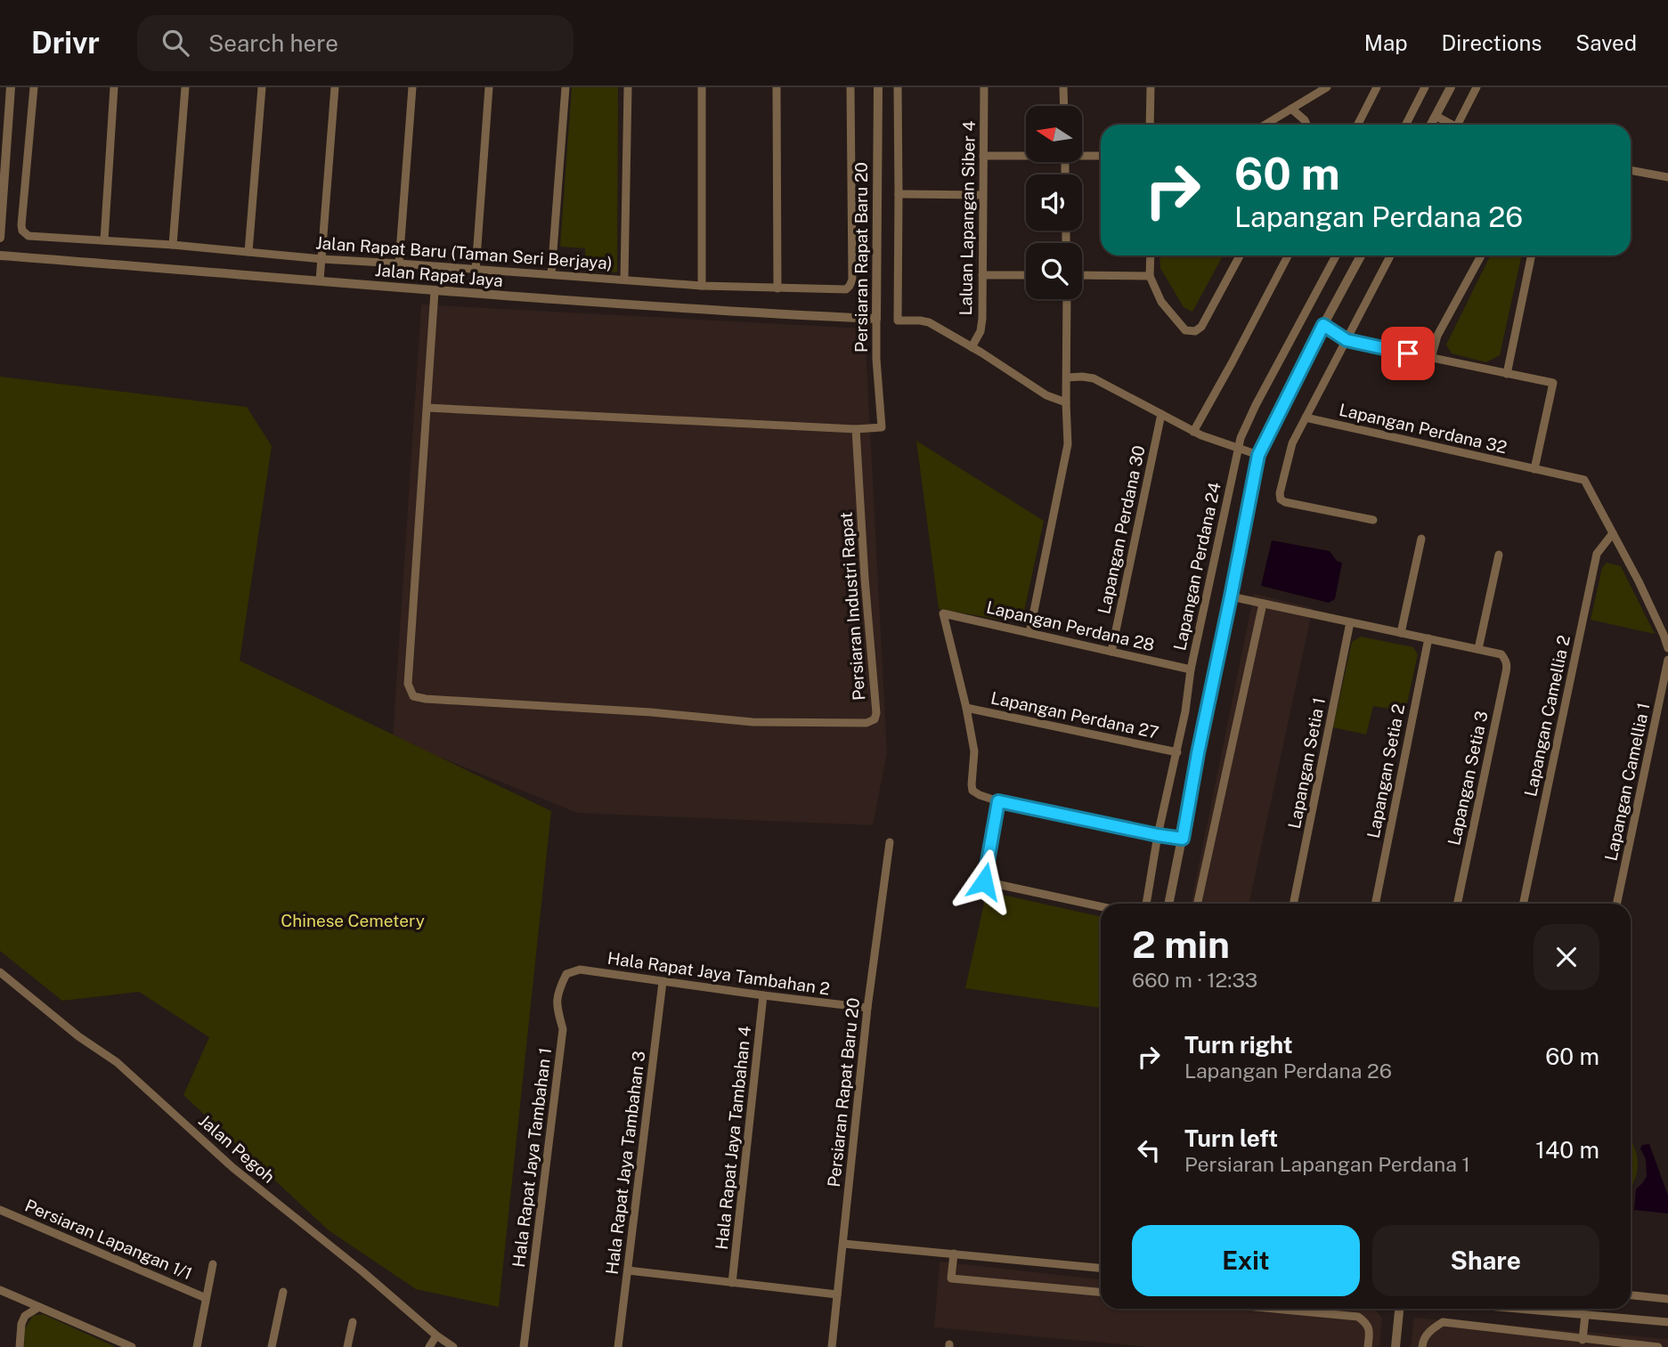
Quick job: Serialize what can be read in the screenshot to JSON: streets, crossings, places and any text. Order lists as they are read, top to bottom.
{
  "streets": {
    "street": [
      "Laluan Lapangan Siber 4",
      "Jalan Rapat Baru (Taman Seri Berjaya)",
      "Persiaran Rapat Baru 20",
      "Jalan Rapat Jaya",
      "Lapangan Perdana 32",
      "Lapangan Perdana 30",
      "Lapangan Perdana 24",
      "Persiaran Industri Rapat",
      "Lapangan Perdana 28",
      "Lapangan Perdana 27",
      "Lapangan Camellia 2",
      "Lapangan Setia 1",
      "Lapangan Setia 2",
      "Lapangan Setia 3",
      "Lapangan Camellia 1",
      "Hala Rapat Jaya Tambahan 2",
      "Hala Rapat Jaya Tambahan 4",
      "Jalan Pegoh",
      "Hala Rapat Jaya Tambahan 1",
      "Hala Rapat Jaya Tambahan 3",
      "Persiaran Lapangan 1/1"
    ]
  },
  "crossings": [
    ["Persiaran Rapat Baru 20", "Jalan Rapat Jaya"],
    ["Persiaran Rapat Baru 20", "Persiaran Industri Rapat"],
    ["Persiaran Rapat Baru 20", "Hala Rapat Jaya Tambahan 2"],
    ["Jalan Rapat Jaya", "Persiaran Industri Rapat"],
    ["Lapangan Perdana 30", "Lapangan Perdana 28"],
    ["Lapangan Perdana 24", "Lapangan Perdana 28"],
    ["Lapangan Perdana 24", "Lapangan Perdana 27"],
    ["Lapangan Perdana 28", "Lapangan Perdana 27"],
    ["Hala Rapat Jaya Tambahan 2", "Hala Rapat Jaya Tambahan 4"],
    ["Hala Rapat Jaya Tambahan 2", "Hala Rapat Jaya Tambahan 1"],
    ["Hala Rapat Jaya Tambahan 2", "Hala Rapat Jaya Tambahan 3"]
  ],
  "parks": ["Chinese Cemetery"],
  "north": "left",
  "page": {
    "header": "Drivr",
    "search": "Search here",
    "nav": ["Map", "Directions", "Saved"],
    "turn": ["60 m", "Lapangan Perdana 26"],
    "heading": ["2 min", "660 m · 12:33"],
    "list": [
      {
        "name": "Turn right",
        "note": "Lapangan Perdana 26",
        "value": "60 m"
      },
      {
        "name": "Turn left",
        "note": "Persiaran Lapangan Perdana 1",
        "value": "140 m"
      }
    ],
    "buttons": ["Exit", "Share"]
  }
}
